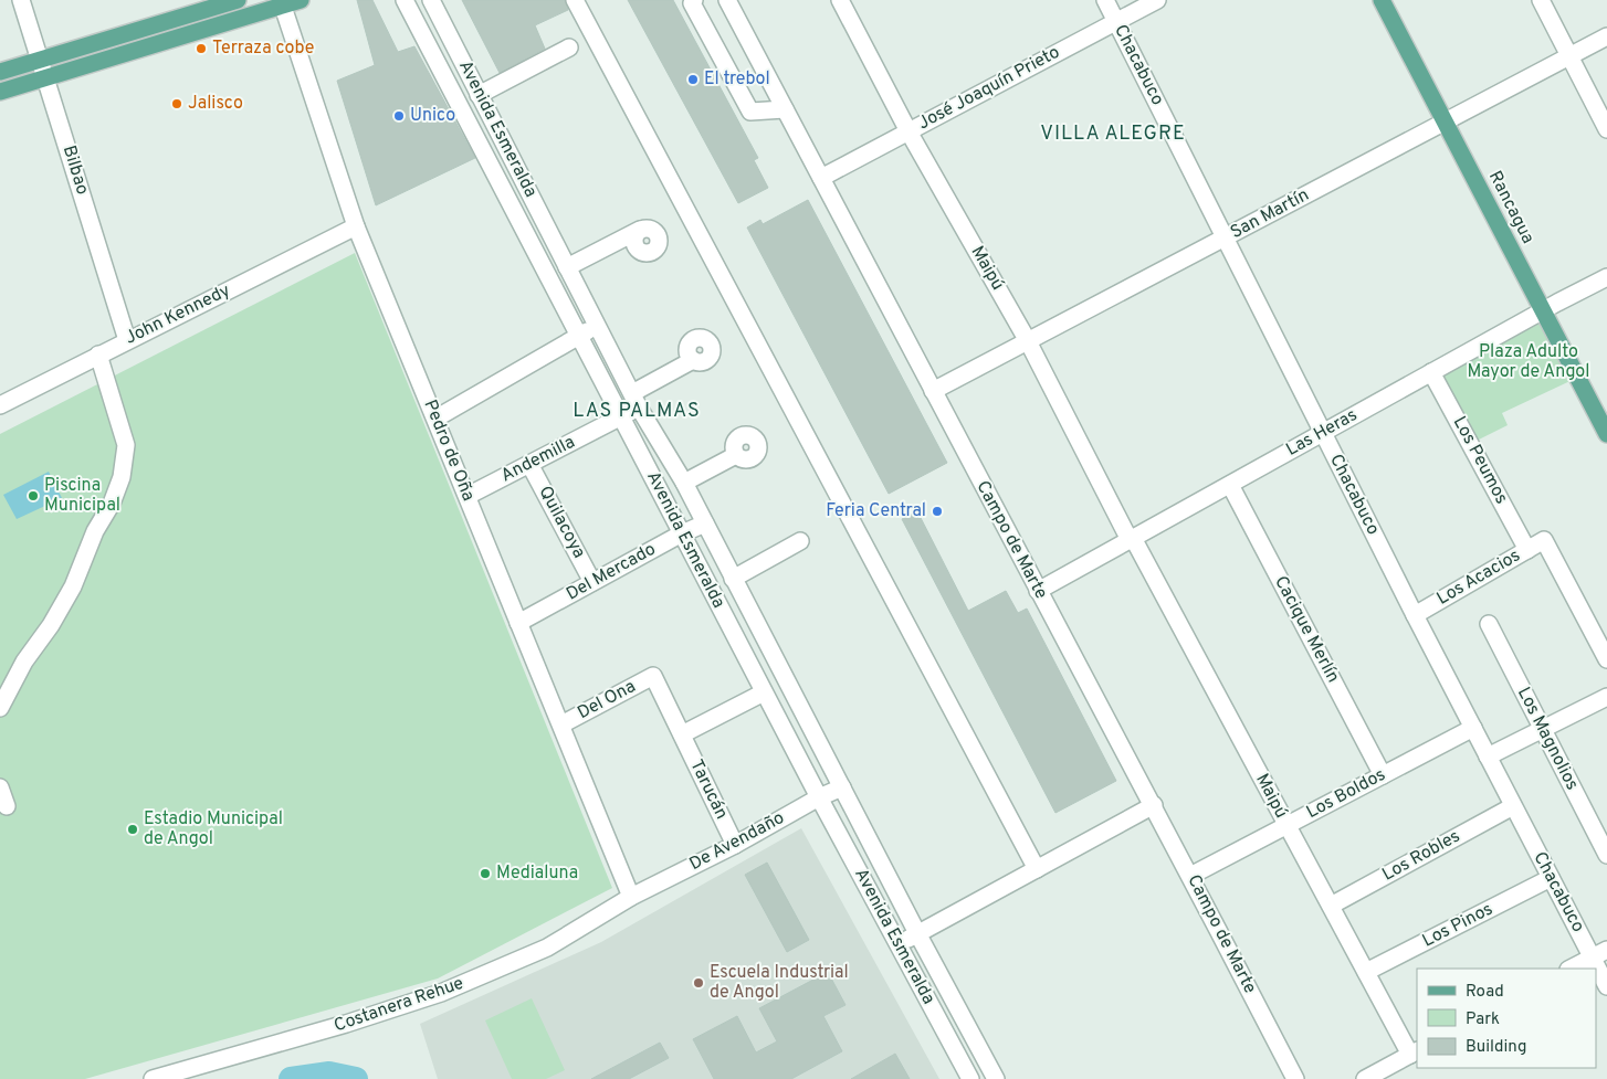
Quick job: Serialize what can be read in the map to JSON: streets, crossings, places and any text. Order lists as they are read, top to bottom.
{
  "streets": {
    "main road": ["Rancagua"],
    "street": [
      "Chacabuco",
      "José Joaquín Prieto",
      "Avenida Esmeralda",
      "Bilbao",
      "San Martín",
      "Maipú",
      "John Kennedy",
      "Las Heras",
      "Pedro de Oña",
      "Andemilla",
      "Los Peumos",
      "Quilacoya",
      "Campo de Marte",
      "Del Mercado",
      "Los Acacios",
      "Cacique Merlín",
      "Del Ona",
      "Los Magnolios",
      "Tarucán",
      "Los Boldos",
      "De Avendaño",
      "Los Robles",
      "Los Pinos",
      "Costanera Rehue"
    ]
  },
  "crossings": [
    ["Chacabuco", "José Joaquín Prieto"],
    ["Chacabuco", "San Martín"],
    ["Chacabuco", "Las Heras"],
    ["Chacabuco", "Los Acacios"],
    ["Chacabuco", "Los Boldos"],
    ["Chacabuco", "Los Robles"],
    ["Chacabuco", "Los Pinos"],
    ["José Joaquín Prieto", "Maipú"],
    ["José Joaquín Prieto", "Campo de Marte"],
    ["Avenida Esmeralda", "Andemilla"],
    ["Avenida Esmeralda", "Del Mercado"],
    ["Avenida Esmeralda", "De Avendaño"],
    ["Bilbao", "John Kennedy"],
    ["Rancagua", "San Martín"],
    ["Rancagua", "Las Heras"],
    ["San Martín", "Maipú"],
    ["San Martín", "Campo de Marte"],
    ["Maipú", "Las Heras"],
    ["Maipú", "Los Boldos"],
    ["Maipú", "Los Robles"],
    ["Maipú", "Los Pinos"],
    ["John Kennedy", "Pedro de Oña"],
    ["Las Heras", "Los Peumos"],
    ["Las Heras", "Campo de Marte"],
    ["Las Heras", "Cacique Merlín"],
    ["Pedro de Oña", "Andemilla"],
    ["Pedro de Oña", "Del Mercado"],
    ["Pedro de Oña", "Del Ona"],
    ["Pedro de Oña", "De Avendaño"],
    ["Pedro de Oña", "Costanera Rehue"],
    ["Andemilla", "Quilacoya"],
    ["Los Peumos", "Los Acacios"],
    ["Quilacoya", "Del Mercado"],
    ["Campo de Marte", "Los Boldos"],
    ["Cacique Merlín", "Los Boldos"],
    ["Del Ona", "Tarucán"],
    ["Tarucán", "De Avendaño"],
    ["De Avendaño", "Costanera Rehue"]
  ],
  "districts": ["VILLA ALEGRE", "LAS PALMAS"],
  "parks": ["Plaza Adulto Mayor de Angol"],
  "places": [
    "Terraza cobe",
    "El trebol",
    "Jalisco",
    "Unico",
    "Piscina Municipal",
    "Feria Central",
    "Estadio Municipal de Angol",
    "Medialuna",
    "Escuela Industrial de Angol"
  ],
  "legend": ["Road", "Park", "Building"]
}
